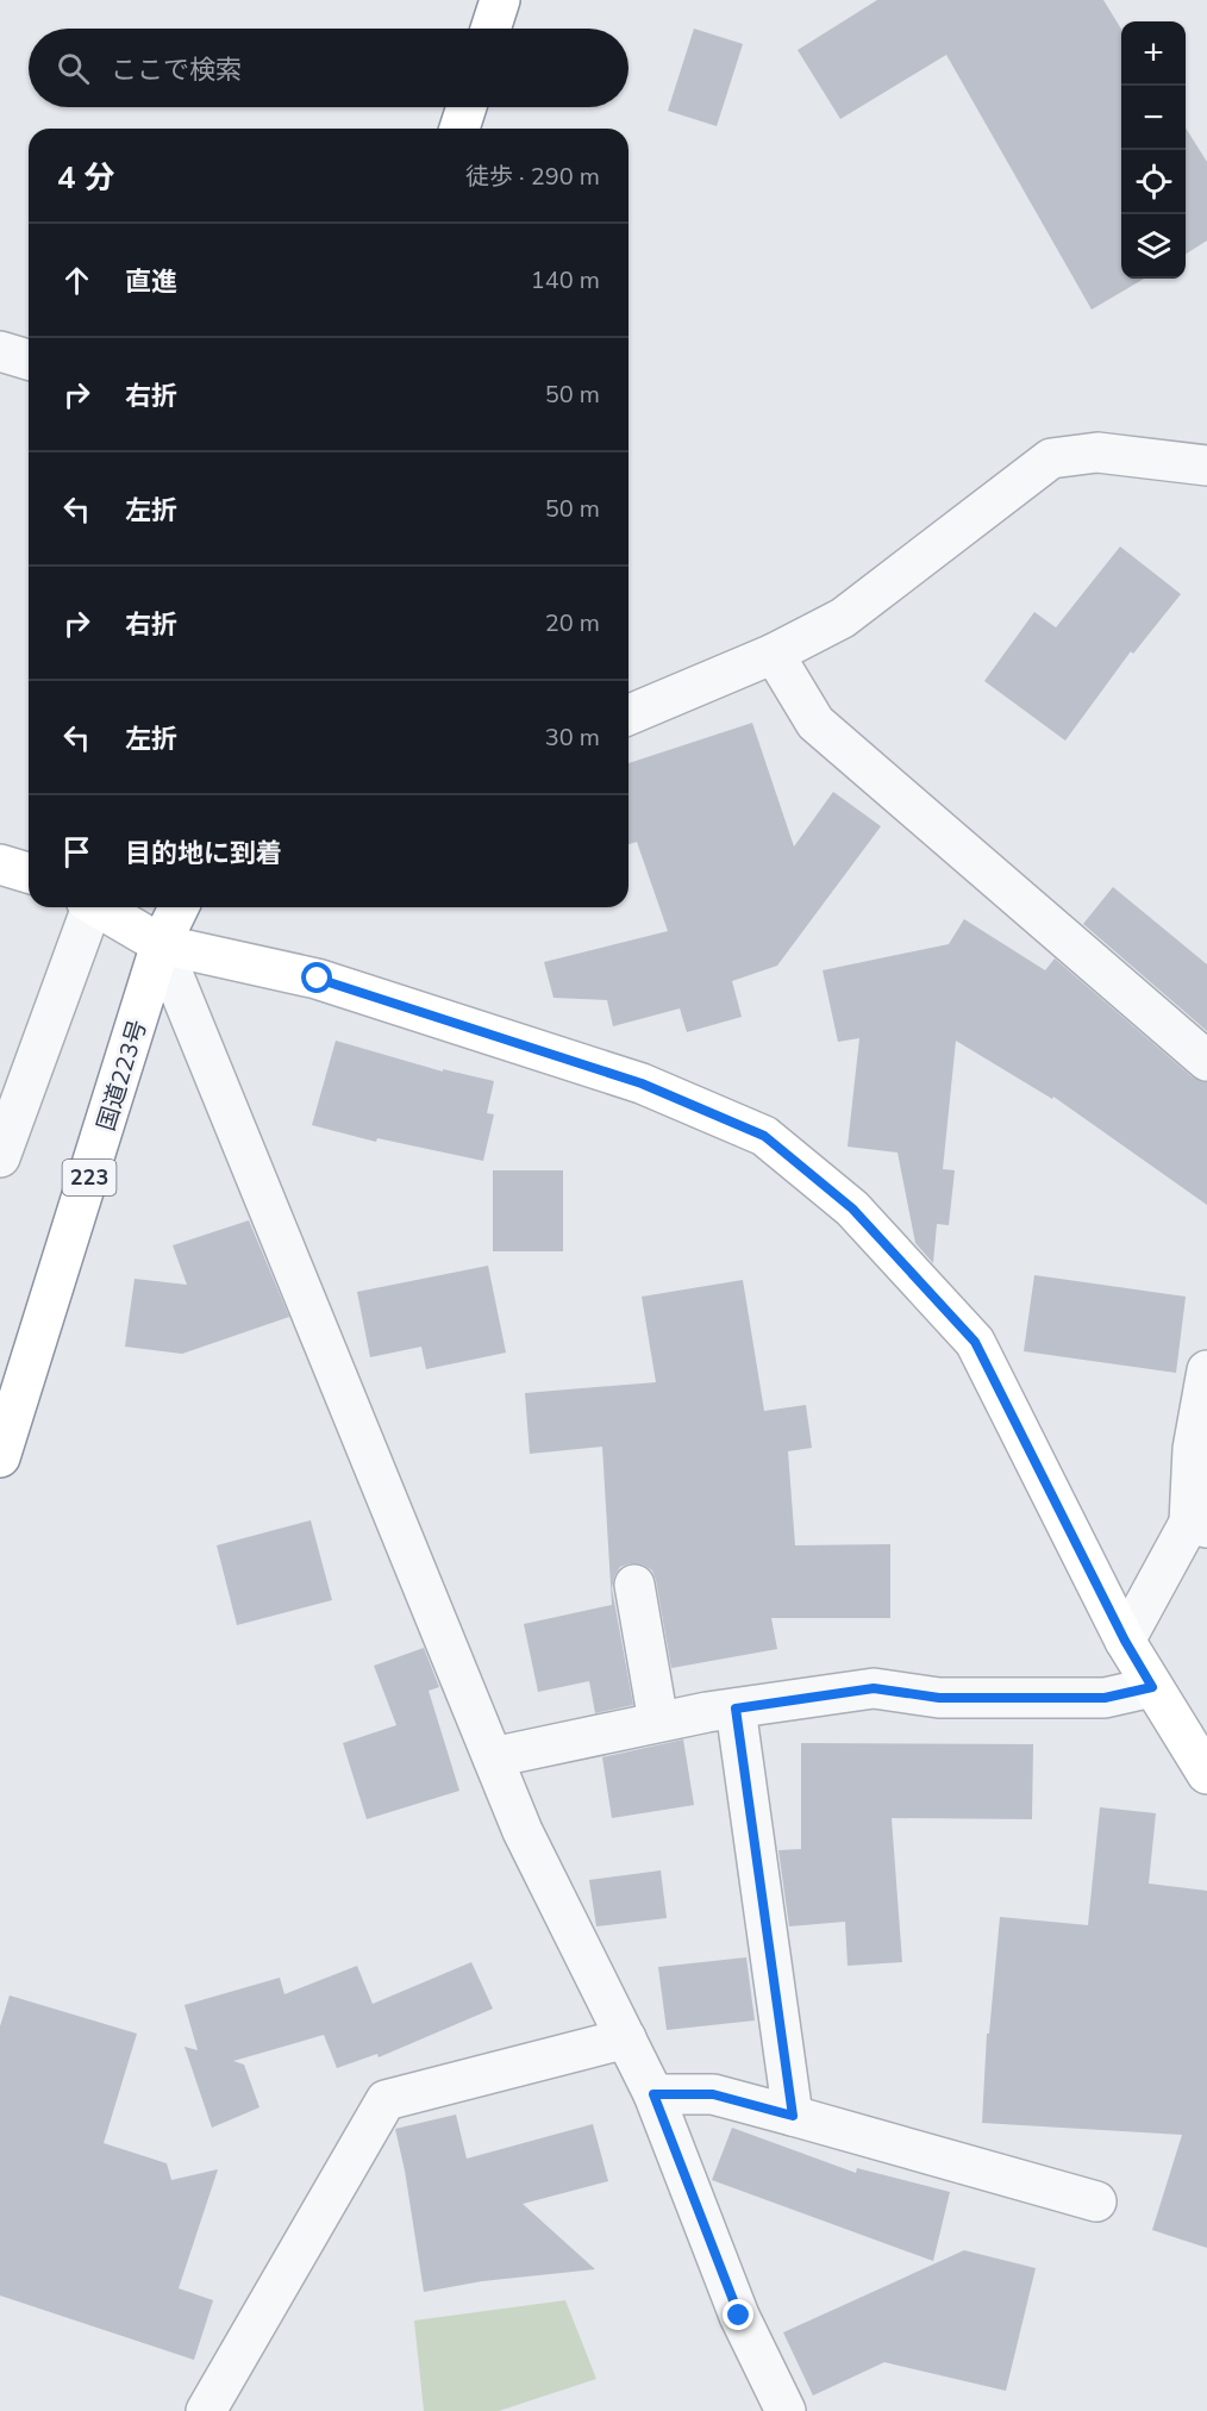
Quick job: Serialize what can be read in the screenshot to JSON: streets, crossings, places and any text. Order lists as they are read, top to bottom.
{
  "streets": {
    "main road": ["国道223号", "223"]
  },
  "page": {
    "map_buttons": ["+", "−"],
    "search": "ここで検索",
    "heading": ["4 分", "徒歩 · 290 m"],
    "list": [
      ["直進", "140 m"],
      ["右折", "50 m"],
      ["左折", "50 m"],
      ["右折", "20 m"],
      ["左折", "30 m"],
      "目的地に到着"
    ]
  }
}
